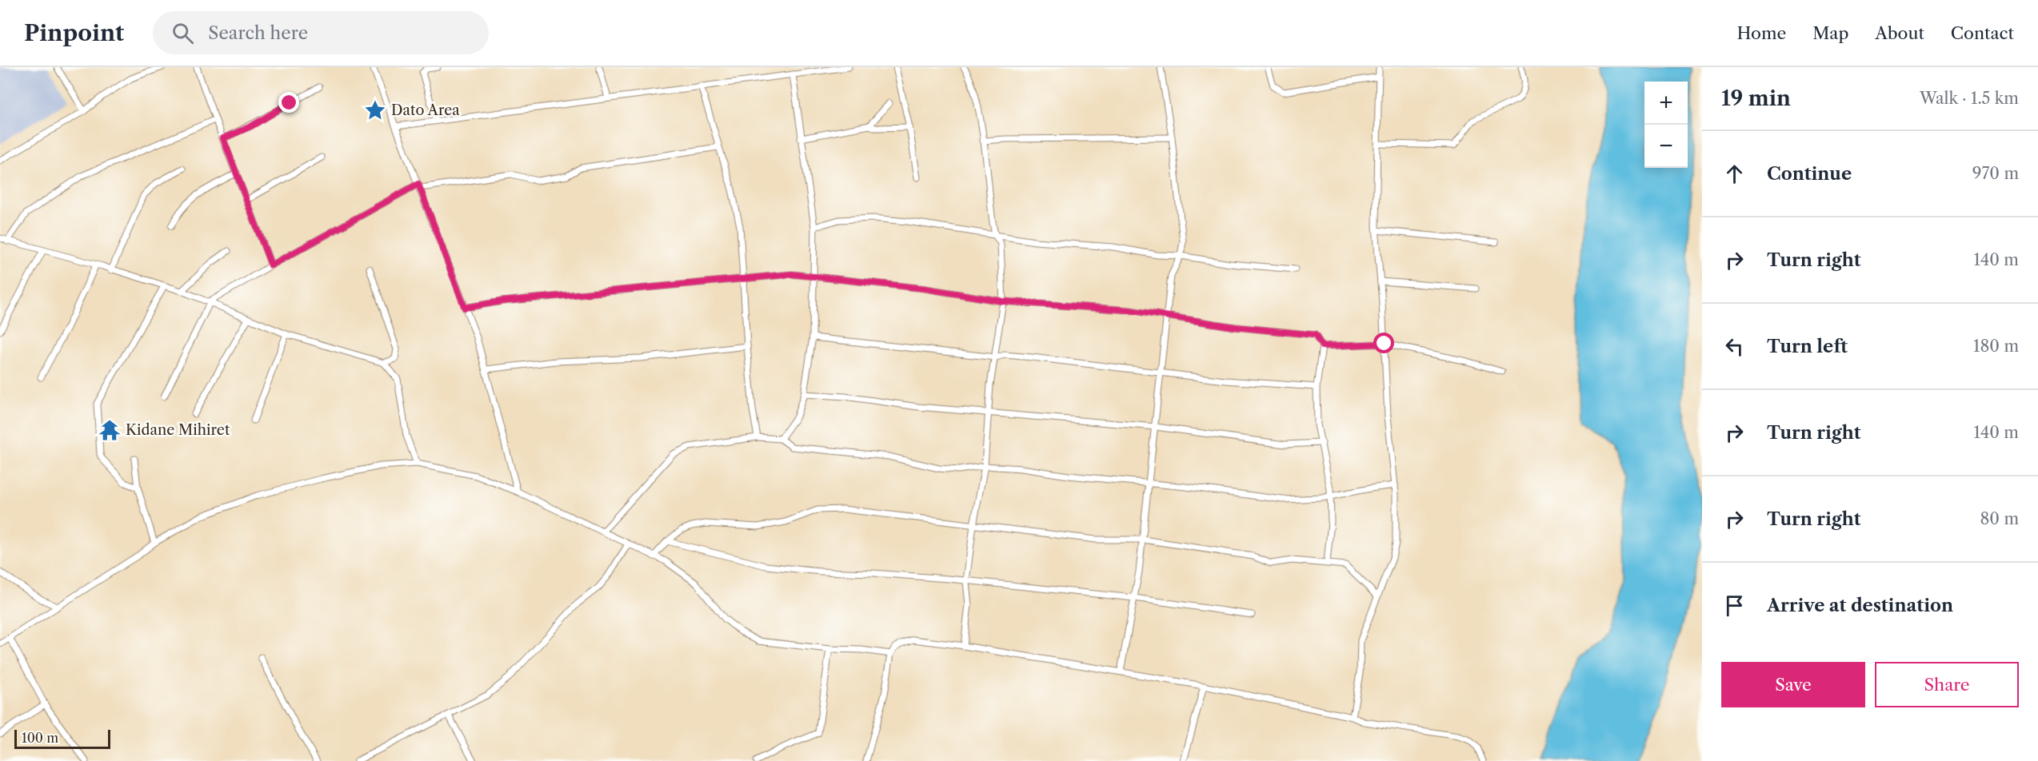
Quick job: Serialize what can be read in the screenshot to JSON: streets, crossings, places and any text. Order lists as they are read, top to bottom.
{
  "places": {
    "place": ["Dato Area"],
    "temple": ["Kidane Mihiret"]
  },
  "scale_bar": "100 m",
  "page": {
    "header": "Pinpoint",
    "search": "Search here",
    "nav": [
      "Home",
      "Map",
      "About",
      "Contact"
    ],
    "heading": ["19 min", "Walk · 1.5 km"],
    "map_buttons": ["+", "−"],
    "list": [
      ["Continue", "970 m"],
      ["Turn right", "140 m"],
      ["Turn left", "180 m"],
      ["Turn right", "140 m"],
      ["Turn right", "80 m"],
      "Arrive at destination"
    ],
    "buttons": ["Save", "Share"],
    "scale": "100 m"
  }
}
